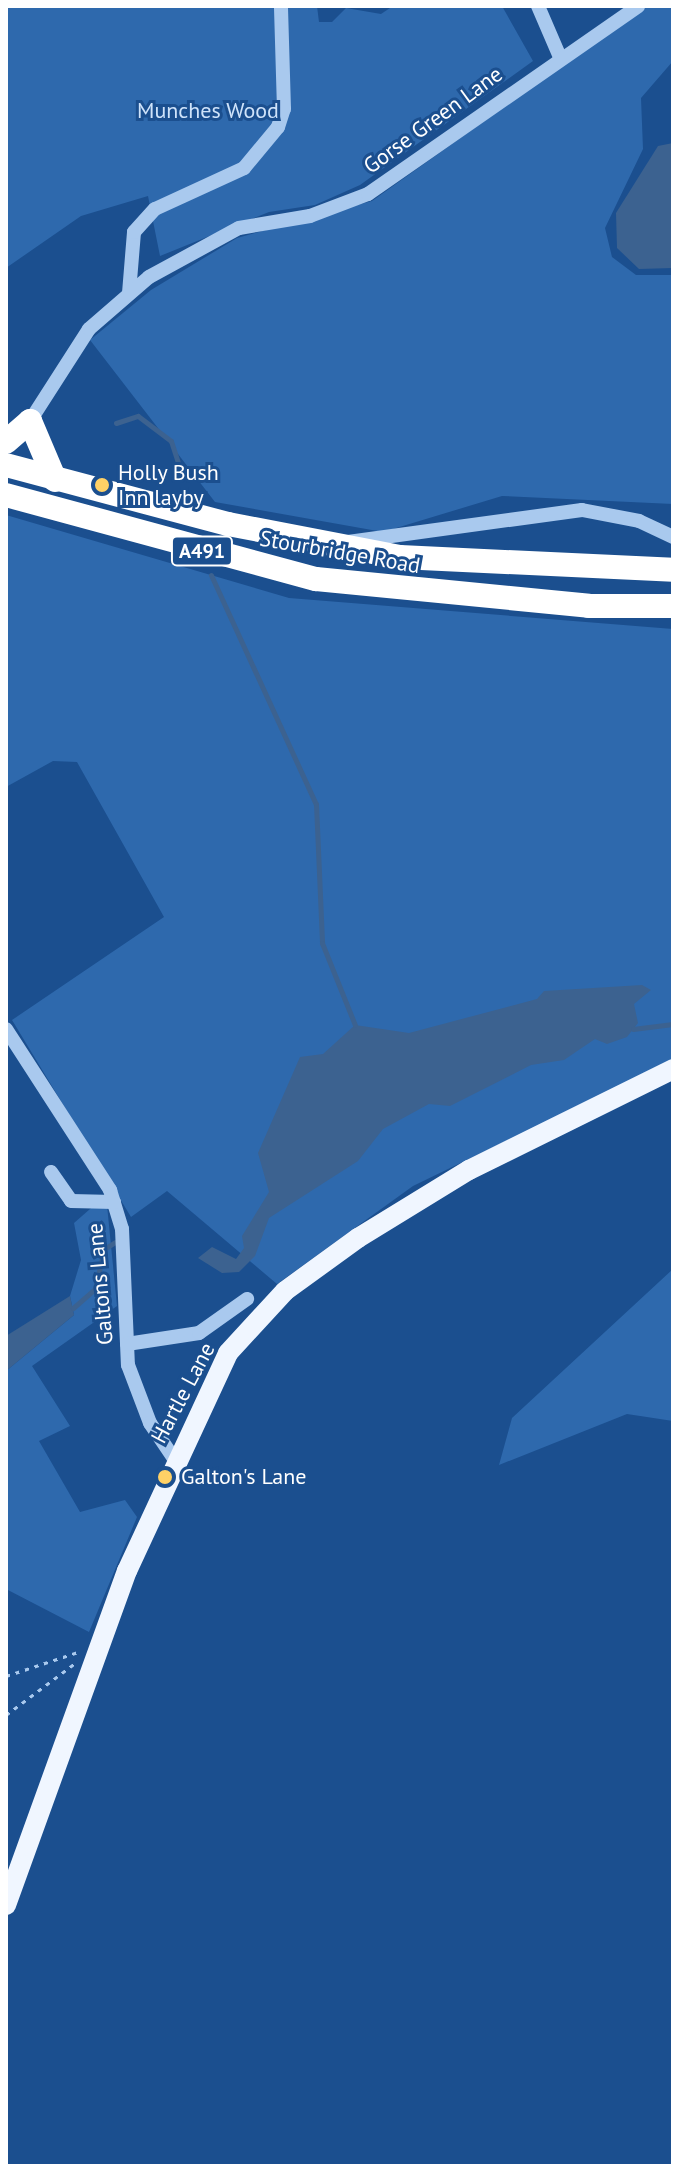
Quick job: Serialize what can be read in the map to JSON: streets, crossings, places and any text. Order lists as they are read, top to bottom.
{
  "streets": {
    "highway": ["A491", "Stourbridge Road"],
    "main road": ["Hartle Lane"],
    "street": ["Gorse Green Lane", "Galtons Lane"]
  },
  "crossings": [
    ["Galtons Lane", "Hartle Lane"]
  ],
  "parks": ["Munches Wood"],
  "places": ["Holly Bush Inn layby", "Galton's Lane"]
}
